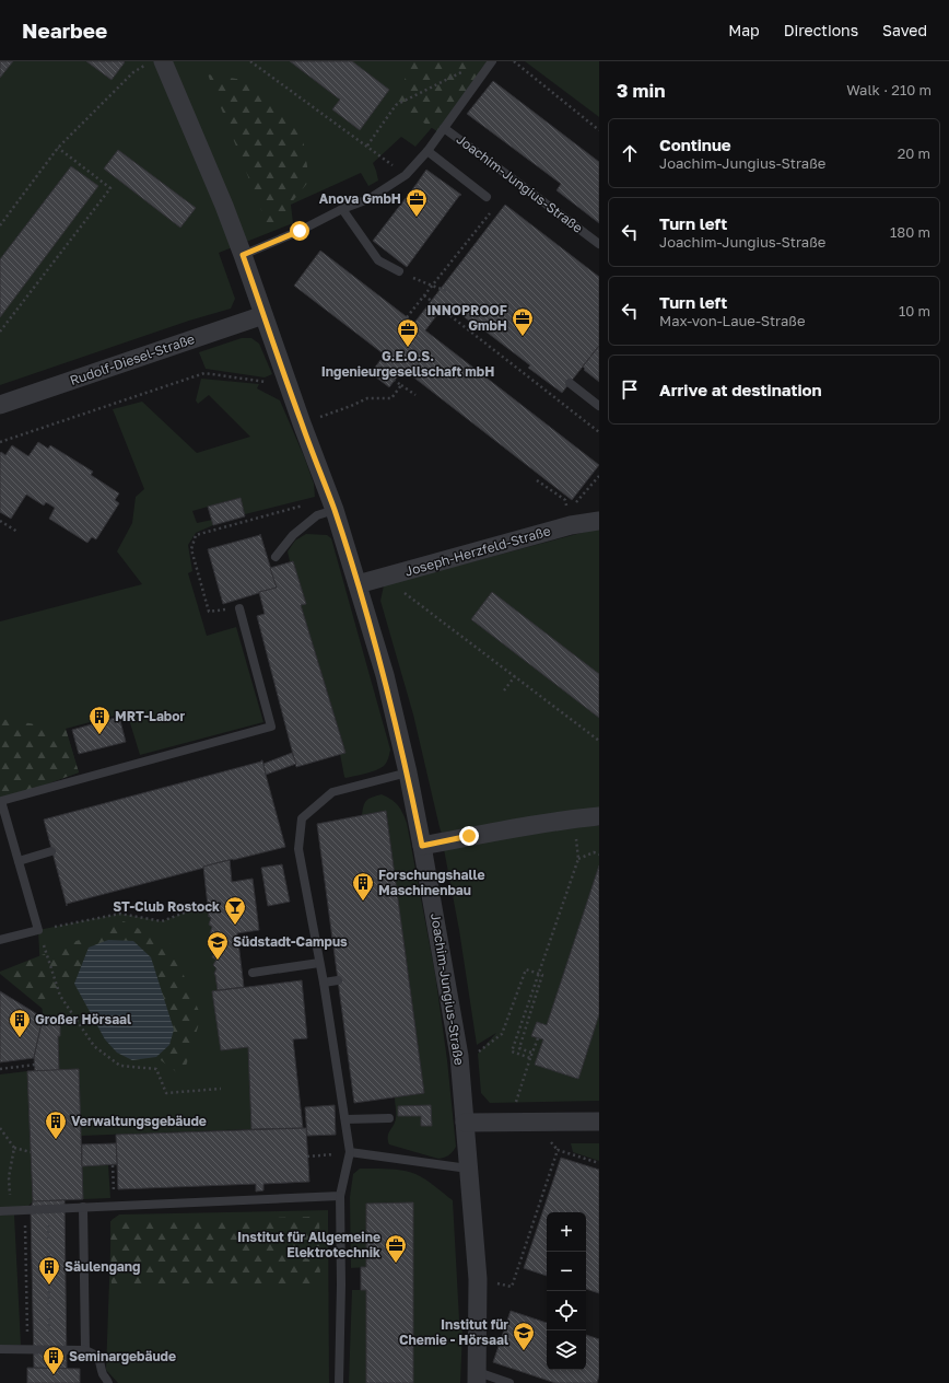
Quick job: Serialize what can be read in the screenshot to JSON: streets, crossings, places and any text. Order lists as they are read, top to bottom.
{
  "streets": {
    "street": ["Joachim-Jungius-Straße", "Rudolf-Diesel-Straße", "Joseph-Herzfeld-Straße"]
  },
  "crossings": [
    ["Joachim-Jungius-Straße", "Rudolf-Diesel-Straße"],
    ["Joachim-Jungius-Straße", "Joseph-Herzfeld-Straße"]
  ],
  "places": {
    "office": [
      "Anova GmbH",
      "INNOPROOF GmbH",
      "G.E.O.S. Ingenieurgesellschaft mbH",
      "Institut für Allgemeine Elektrotechnik"
    ],
    "building": [
      "MRT-Labor",
      "Forschungshalle Maschinenbau",
      "Großer Hörsaal",
      "Verwaltungsgebäude",
      "Säulengang",
      "Seminargebäude"
    ],
    "bar": ["ST-Club Rostock"],
    "school or university": ["Südstadt-Campus", "Institut für Chemie - Hörsaal"]
  },
  "page": {
    "header": "Nearbee",
    "nav": ["Map", "Directions", "Saved"],
    "heading": ["3 min", "Walk · 210 m"],
    "list": [
      ["Continue", "Joachim-Jungius-Straße", "20 m"],
      ["Turn left", "Joachim-Jungius-Straße", "180 m"],
      ["Turn left", "Max-von-Laue-Straße", "10 m"],
      "Arrive at destination"
    ],
    "map_buttons": ["+", "−"]
  }
}
